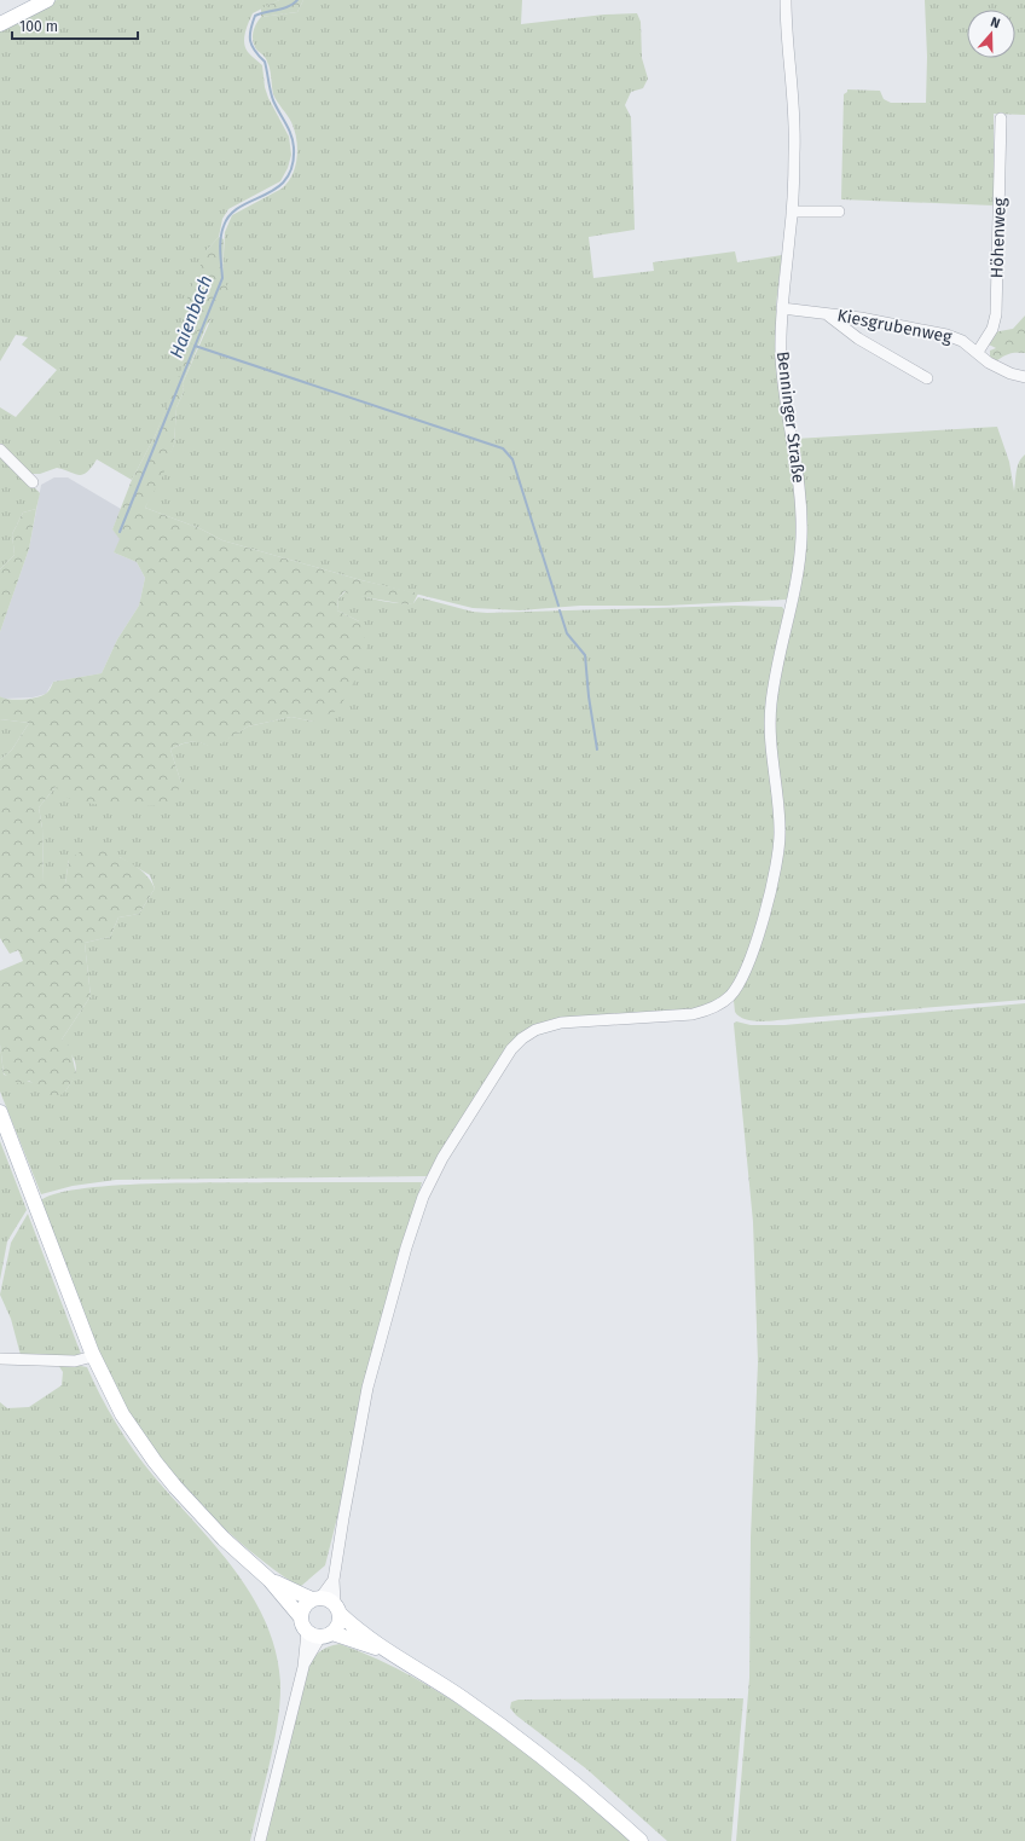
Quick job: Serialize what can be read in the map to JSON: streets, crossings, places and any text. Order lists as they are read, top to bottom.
{
  "streets": {
    "street": ["Höhenweg", "Kiesgrubenweg", "Benninger Straße"]
  },
  "crossings": [
    ["Höhenweg", "Kiesgrubenweg"],
    ["Kiesgrubenweg", "Benninger Straße"]
  ],
  "water": ["Haienbach"],
  "scale_bar": "100 m",
  "north": "top"
}
